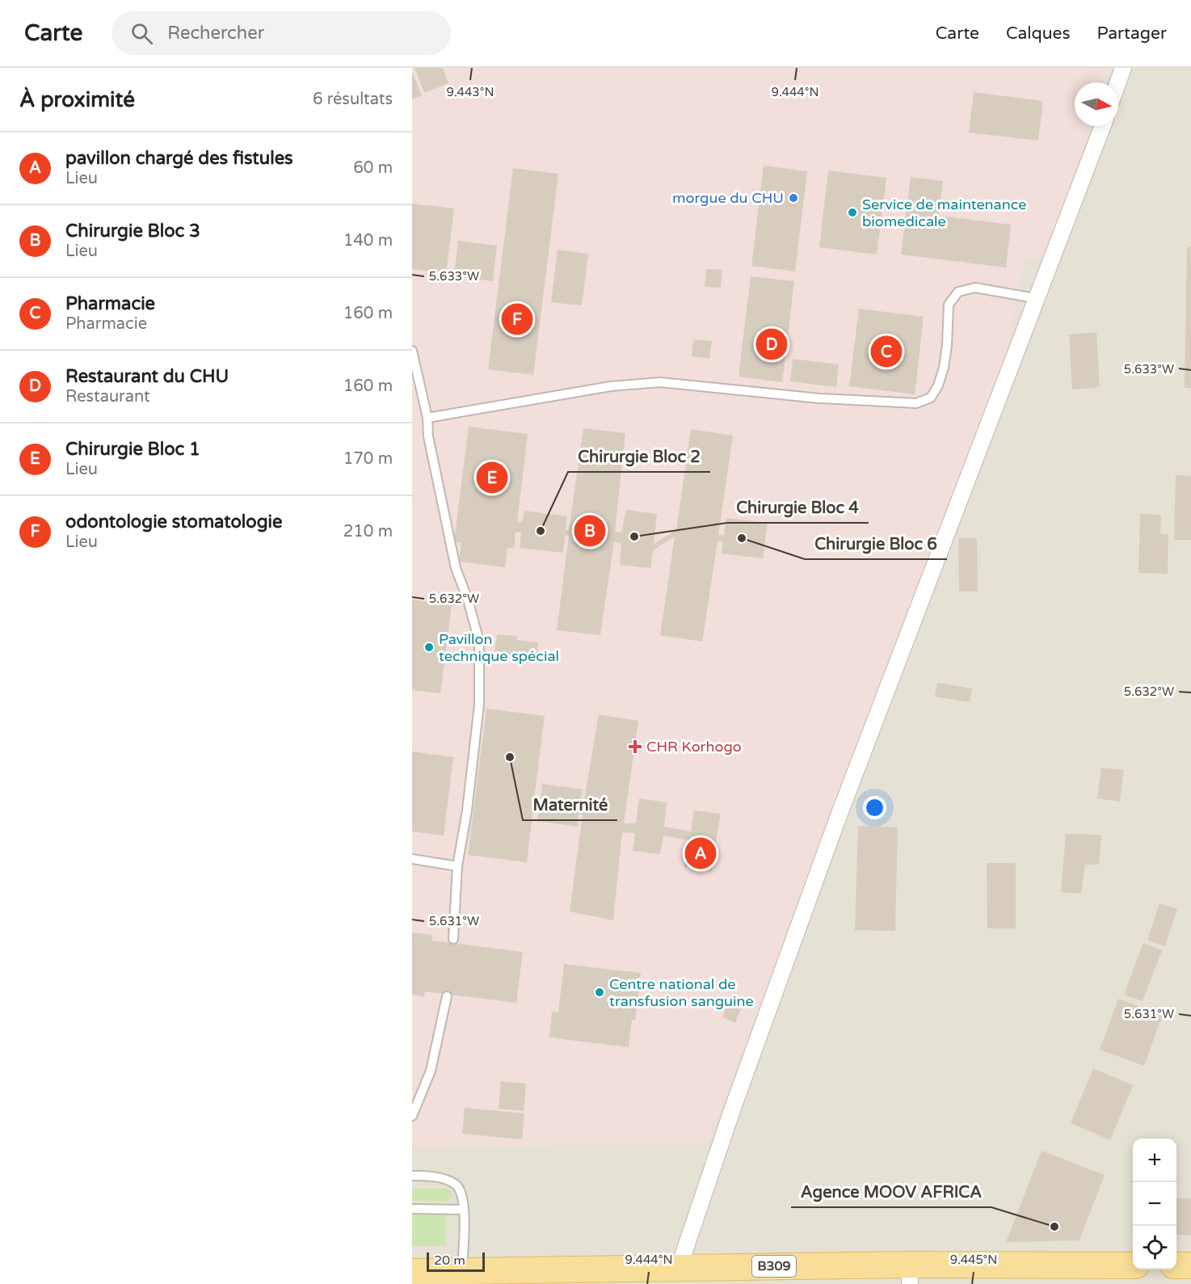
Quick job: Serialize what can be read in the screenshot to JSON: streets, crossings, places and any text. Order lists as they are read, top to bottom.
{
  "streets": {
    "main road": ["B309"]
  },
  "places": {
    "other": [
      "morgue du CHU",
      "Service de maintenance biomedicale",
      "Chirurgie Bloc 2",
      "Chirurgie Bloc 4",
      "Chirurgie Bloc 6",
      "Pavillon technique spécial",
      "Maternité",
      "Centre national de transfusion sanguine",
      "Agence MOOV AFRICA"
    ],
    "health": ["CHR Korhogo"]
  },
  "scale_bar": "20 m",
  "north": "right",
  "page": {
    "header": "Carte",
    "search": "Rechercher",
    "nav": ["Carte", "Calques", "Partager"],
    "heading": ["À proximité", "6 résultats"],
    "list": [
      {
        "mark": "A",
        "name": "pavillon chargé des fistules",
        "note": "Lieu",
        "value": "60 m"
      },
      {
        "mark": "B",
        "name": "Chirurgie Bloc 3",
        "note": "Lieu",
        "value": "140 m"
      },
      {
        "mark": "C",
        "name": "Pharmacie",
        "note": "Pharmacie",
        "value": "160 m"
      },
      {
        "mark": "D",
        "name": "Restaurant du CHU",
        "note": "Restaurant",
        "value": "160 m"
      },
      {
        "mark": "E",
        "name": "Chirurgie Bloc 1",
        "note": "Lieu",
        "value": "170 m"
      },
      {
        "mark": "F",
        "name": "odontologie stomatologie",
        "note": "Lieu",
        "value": "210 m"
      }
    ],
    "pins": [
      "F",
      "D",
      "C",
      "E",
      "B",
      "A"
    ],
    "map_buttons": ["+", "−"],
    "scale": "20 m"
  },
  "coordinates": [
    "9.443°N",
    "9.444°N",
    "5.633°W",
    "5.632°W",
    "5.631°W",
    "9.445°N"
  ]
}
